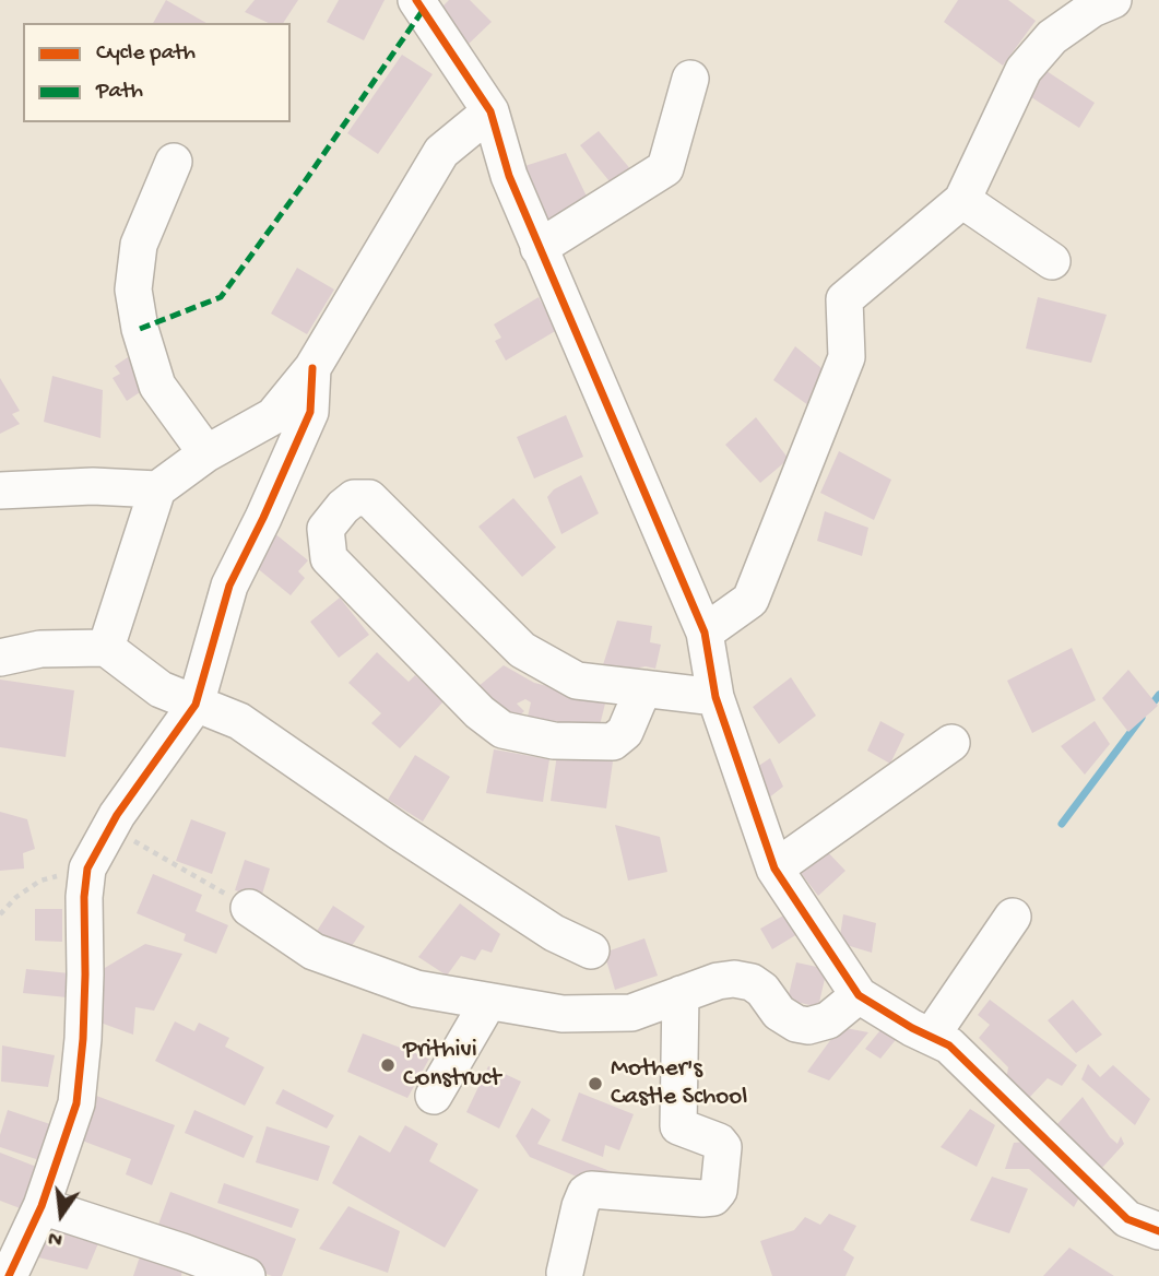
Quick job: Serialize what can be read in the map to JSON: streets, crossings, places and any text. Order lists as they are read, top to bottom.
{
  "places": ["Prithivi Construct", "Mother's Castle School"],
  "legend": ["Cycle path", "Path"],
  "north": "bottom"
}
